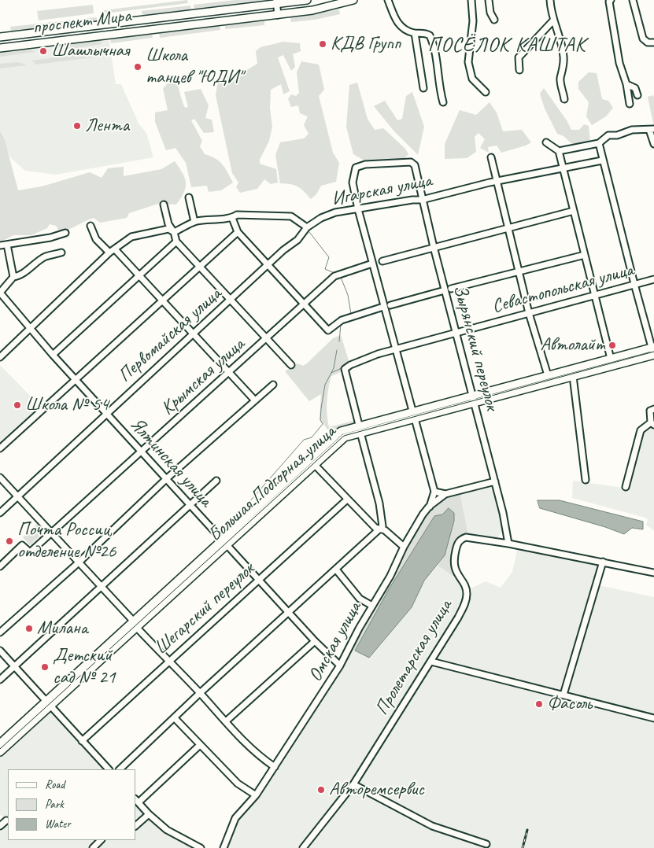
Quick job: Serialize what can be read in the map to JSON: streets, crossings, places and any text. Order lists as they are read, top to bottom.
{
  "streets": {
    "main road": ["проспект Мира", "Большая Подгорная улица"],
    "street": [
      "Игарская улица",
      "Севастопольская улица",
      "Первомайская улица",
      "Зырянский переулок",
      "Крымская улица",
      "Ялтинская улица",
      "Шегарский переулок",
      "Омская улица",
      "Пролетарская улица"
    ]
  },
  "crossings": [
    ["Игарская улица", "Первомайская улица"],
    ["Игарская улица", "Зырянский переулок"],
    ["Севастопольская улица", "Зырянский переулок"],
    ["Севастопольская улица", "Большая Подгорная улица"],
    ["Первомайская улица", "Ялтинская улица"],
    ["Зырянский переулок", "Большая Подгорная улица"],
    ["Зырянский переулок", "Омская улица"],
    ["Зырянский переулок", "Пролетарская улица"],
    ["Крымская улица", "Ялтинская улица"],
    ["Ялтинская улица", "Большая Подгорная улица"],
    ["Ялтинская улица", "Шегарский переулок"],
    ["Ялтинская улица", "Омская улица"]
  ],
  "districts": ["ПОСЁЛОК КАШТАК"],
  "places": [
    "КДВ Групп",
    "Шашлычная",
    "Школа танцев \"ЮДИ\"",
    "Лента",
    "Автолайт",
    "Школа № 54",
    "Почта России, отделение №26",
    "Милана",
    "Детский сад № 21",
    "Фасоль",
    "Авторемсервис"
  ],
  "legend": ["Road", "Park", "Water"]
}
